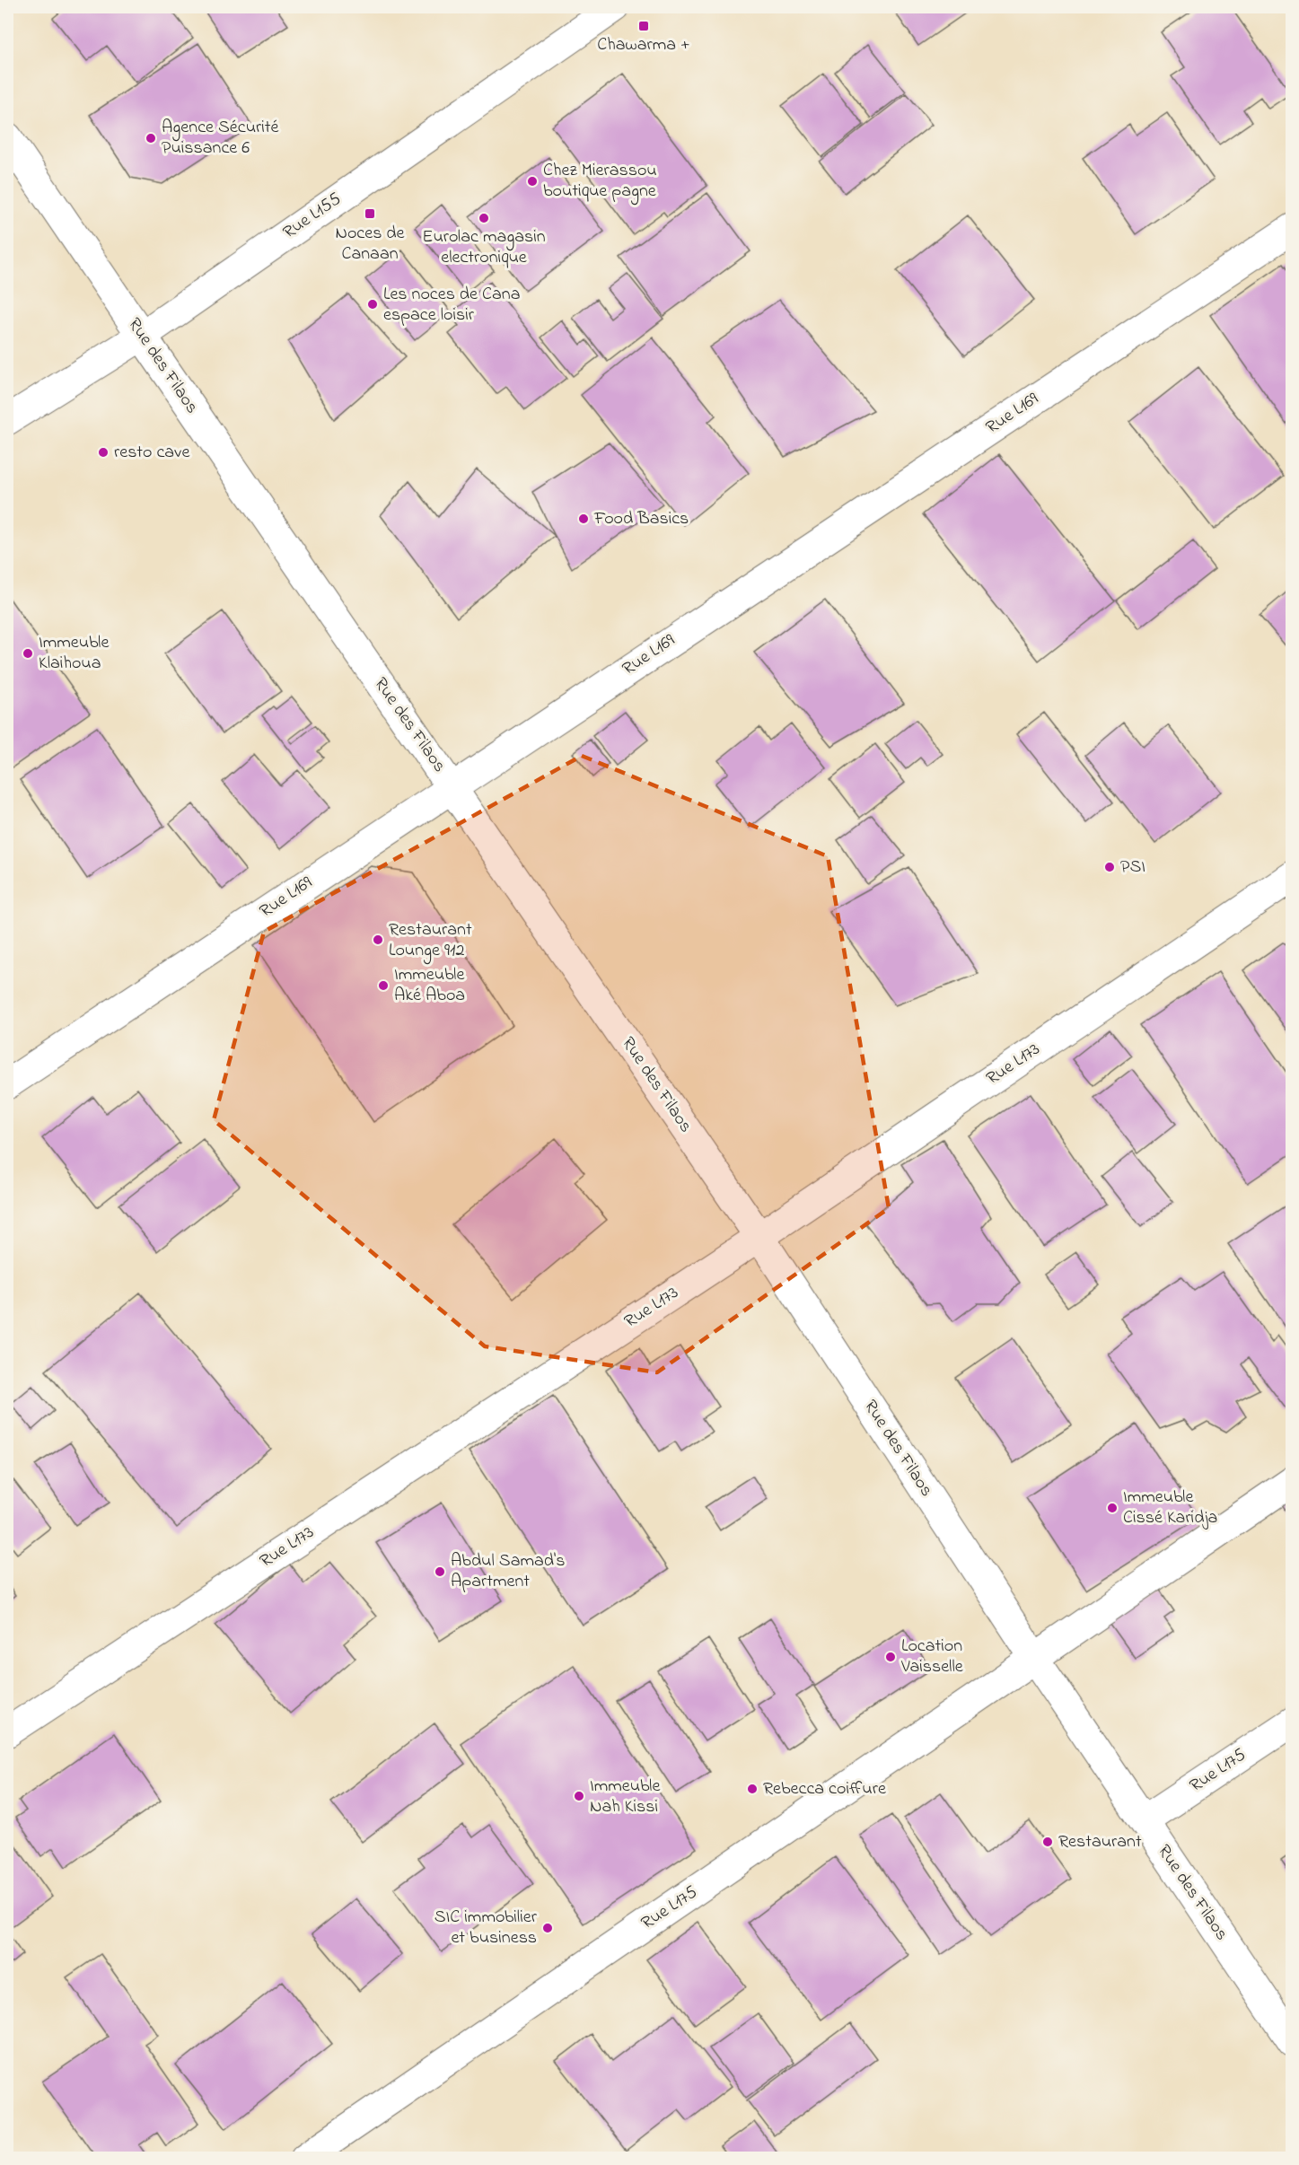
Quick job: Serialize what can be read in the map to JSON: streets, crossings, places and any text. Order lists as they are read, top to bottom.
{
  "streets": {
    "street": [
      "Rue L155",
      "Rue des Filaos",
      "Rue L169",
      "Rue L173",
      "Rue L175"
    ]
  },
  "crossings": [
    ["Rue L155", "Rue des Filaos"],
    ["Rue des Filaos", "Rue L169"],
    ["Rue des Filaos", "Rue L173"],
    ["Rue des Filaos", "Rue L175"]
  ],
  "places": {
    "transit": ["Chawarma +", "Noces de Canaan"],
    "other": [
      "Agence Sécurité Puissance 6",
      "Chez Mierassou boutique pagne",
      "Eurolac magasin electronique",
      "Les noces de Cana espace loisir",
      "resto cave",
      "Food Basics",
      "Immeuble Klaihoua",
      "PSI",
      "Restaurant Lounge 912",
      "Immeuble Aké Aboa",
      "Immeuble Cissé Karidja",
      "Abdul Samad's Apartment",
      "Location Vaisselle",
      "Rebecca coiffure",
      "Immeuble Nah Kissi",
      "Restaurant",
      "SIC immobilier et business"
    ]
  }
}
